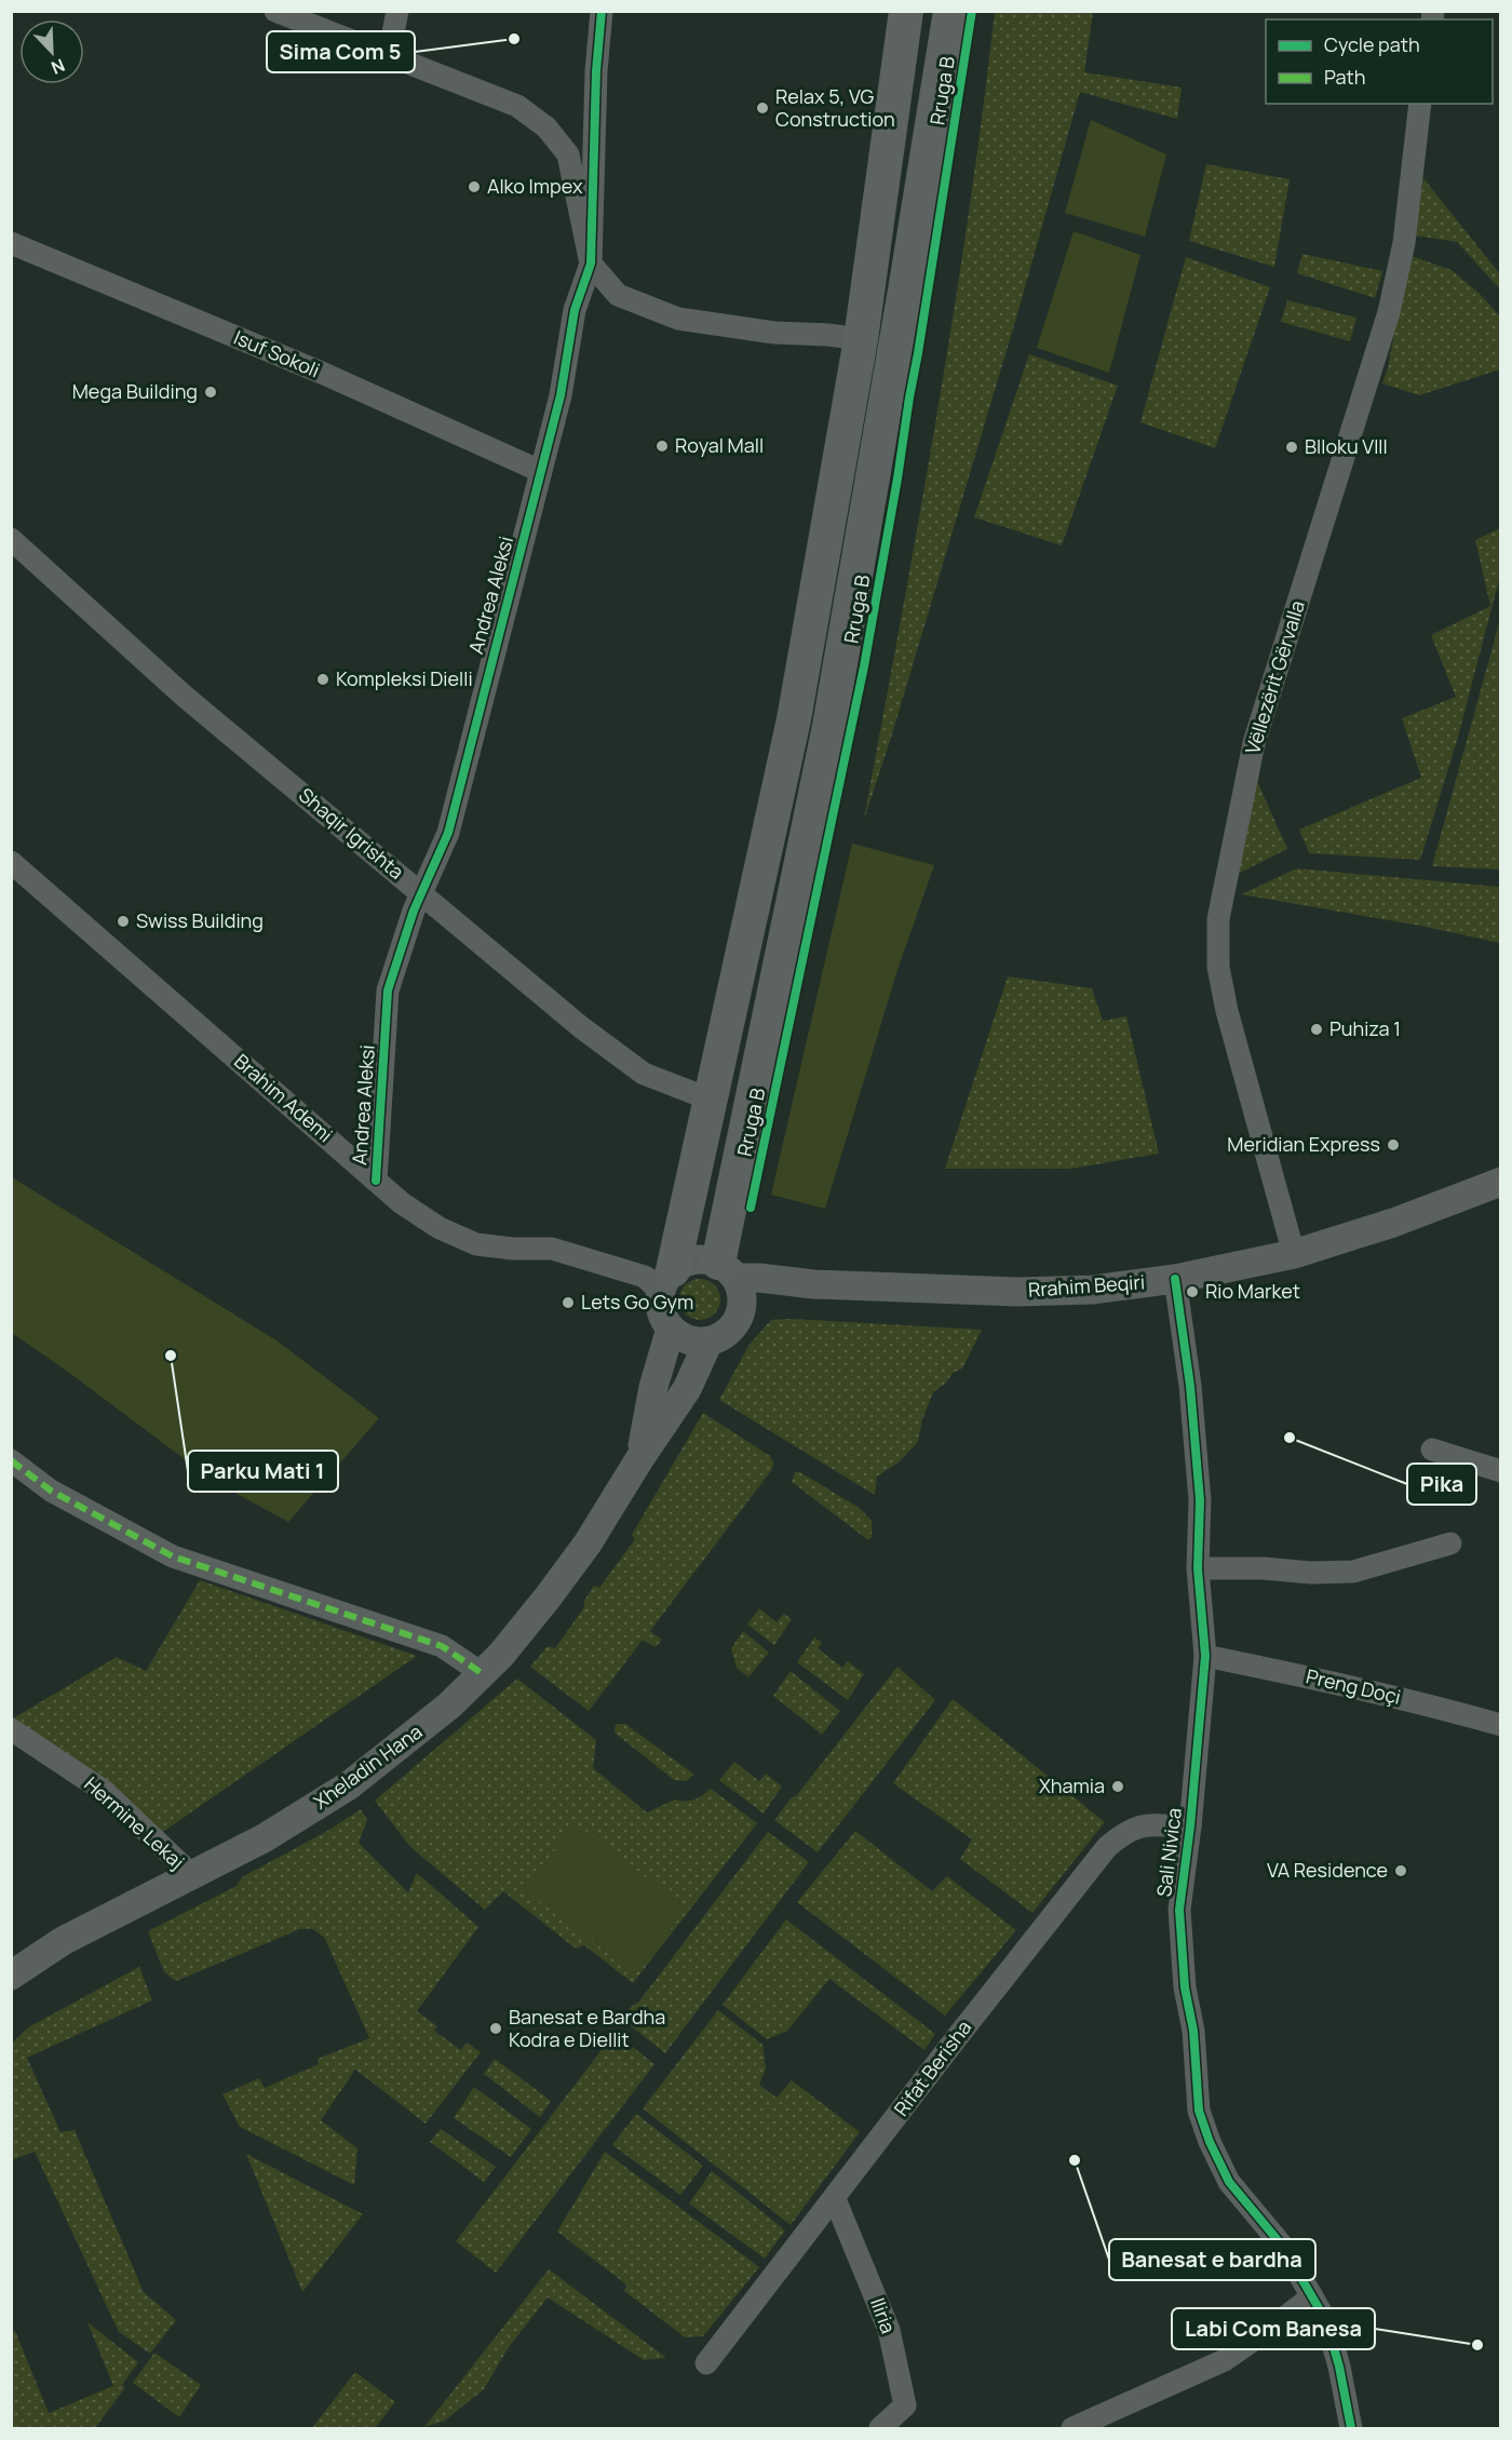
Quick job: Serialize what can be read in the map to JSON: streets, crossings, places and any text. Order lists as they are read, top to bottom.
{
  "streets": {
    "main road": ["Rruga B"],
    "street": [
      "Isuf Sokoli",
      "Andrea Aleksi",
      "Vëllezërit Gërvalla",
      "Shaqir Igrishta",
      "Brahim Ademi",
      "Rrahim Beqiri",
      "Preng Doçi",
      "Xheladin Hana",
      "Hermine Lekaj",
      "Sali Nivica",
      "Rifat Berisha",
      "Iliria"
    ]
  },
  "crossings": [
    ["Rruga B", "Brahim Ademi"],
    ["Rruga B", "Rrahim Beqiri"],
    ["Rruga B", "Xheladin Hana"],
    ["Isuf Sokoli", "Andrea Aleksi"],
    ["Andrea Aleksi", "Shaqir Igrishta"],
    ["Andrea Aleksi", "Brahim Ademi"],
    ["Vëllezërit Gërvalla", "Rrahim Beqiri"],
    ["Brahim Ademi", "Rrahim Beqiri"],
    ["Brahim Ademi", "Xheladin Hana"],
    ["Rrahim Beqiri", "Xheladin Hana"],
    ["Rrahim Beqiri", "Sali Nivica"],
    ["Preng Doçi", "Sali Nivica"],
    ["Xheladin Hana", "Hermine Lekaj"],
    ["Sali Nivica", "Rifat Berisha"],
    ["Rifat Berisha", "Iliria"]
  ],
  "places": [
    "Sima Com 5",
    "Relax 5, VG Construction",
    "Alko Impex",
    "Mega Building",
    "Royal Mall",
    "Blloku VIII",
    "Kompleksi Dielli",
    "Swiss Building",
    "Puhiza 1",
    "Meridian Express",
    "Rio Market",
    "Lets Go Gym",
    "Parku Mati 1",
    "Pika",
    "Xhamia",
    "VA Residence",
    "Banesat e Bardha Kodra e Diellit",
    "Banesat e bardha",
    "Labi Com Banesa"
  ],
  "legend": ["Cycle path", "Path"],
  "north": "bottom right"
}
